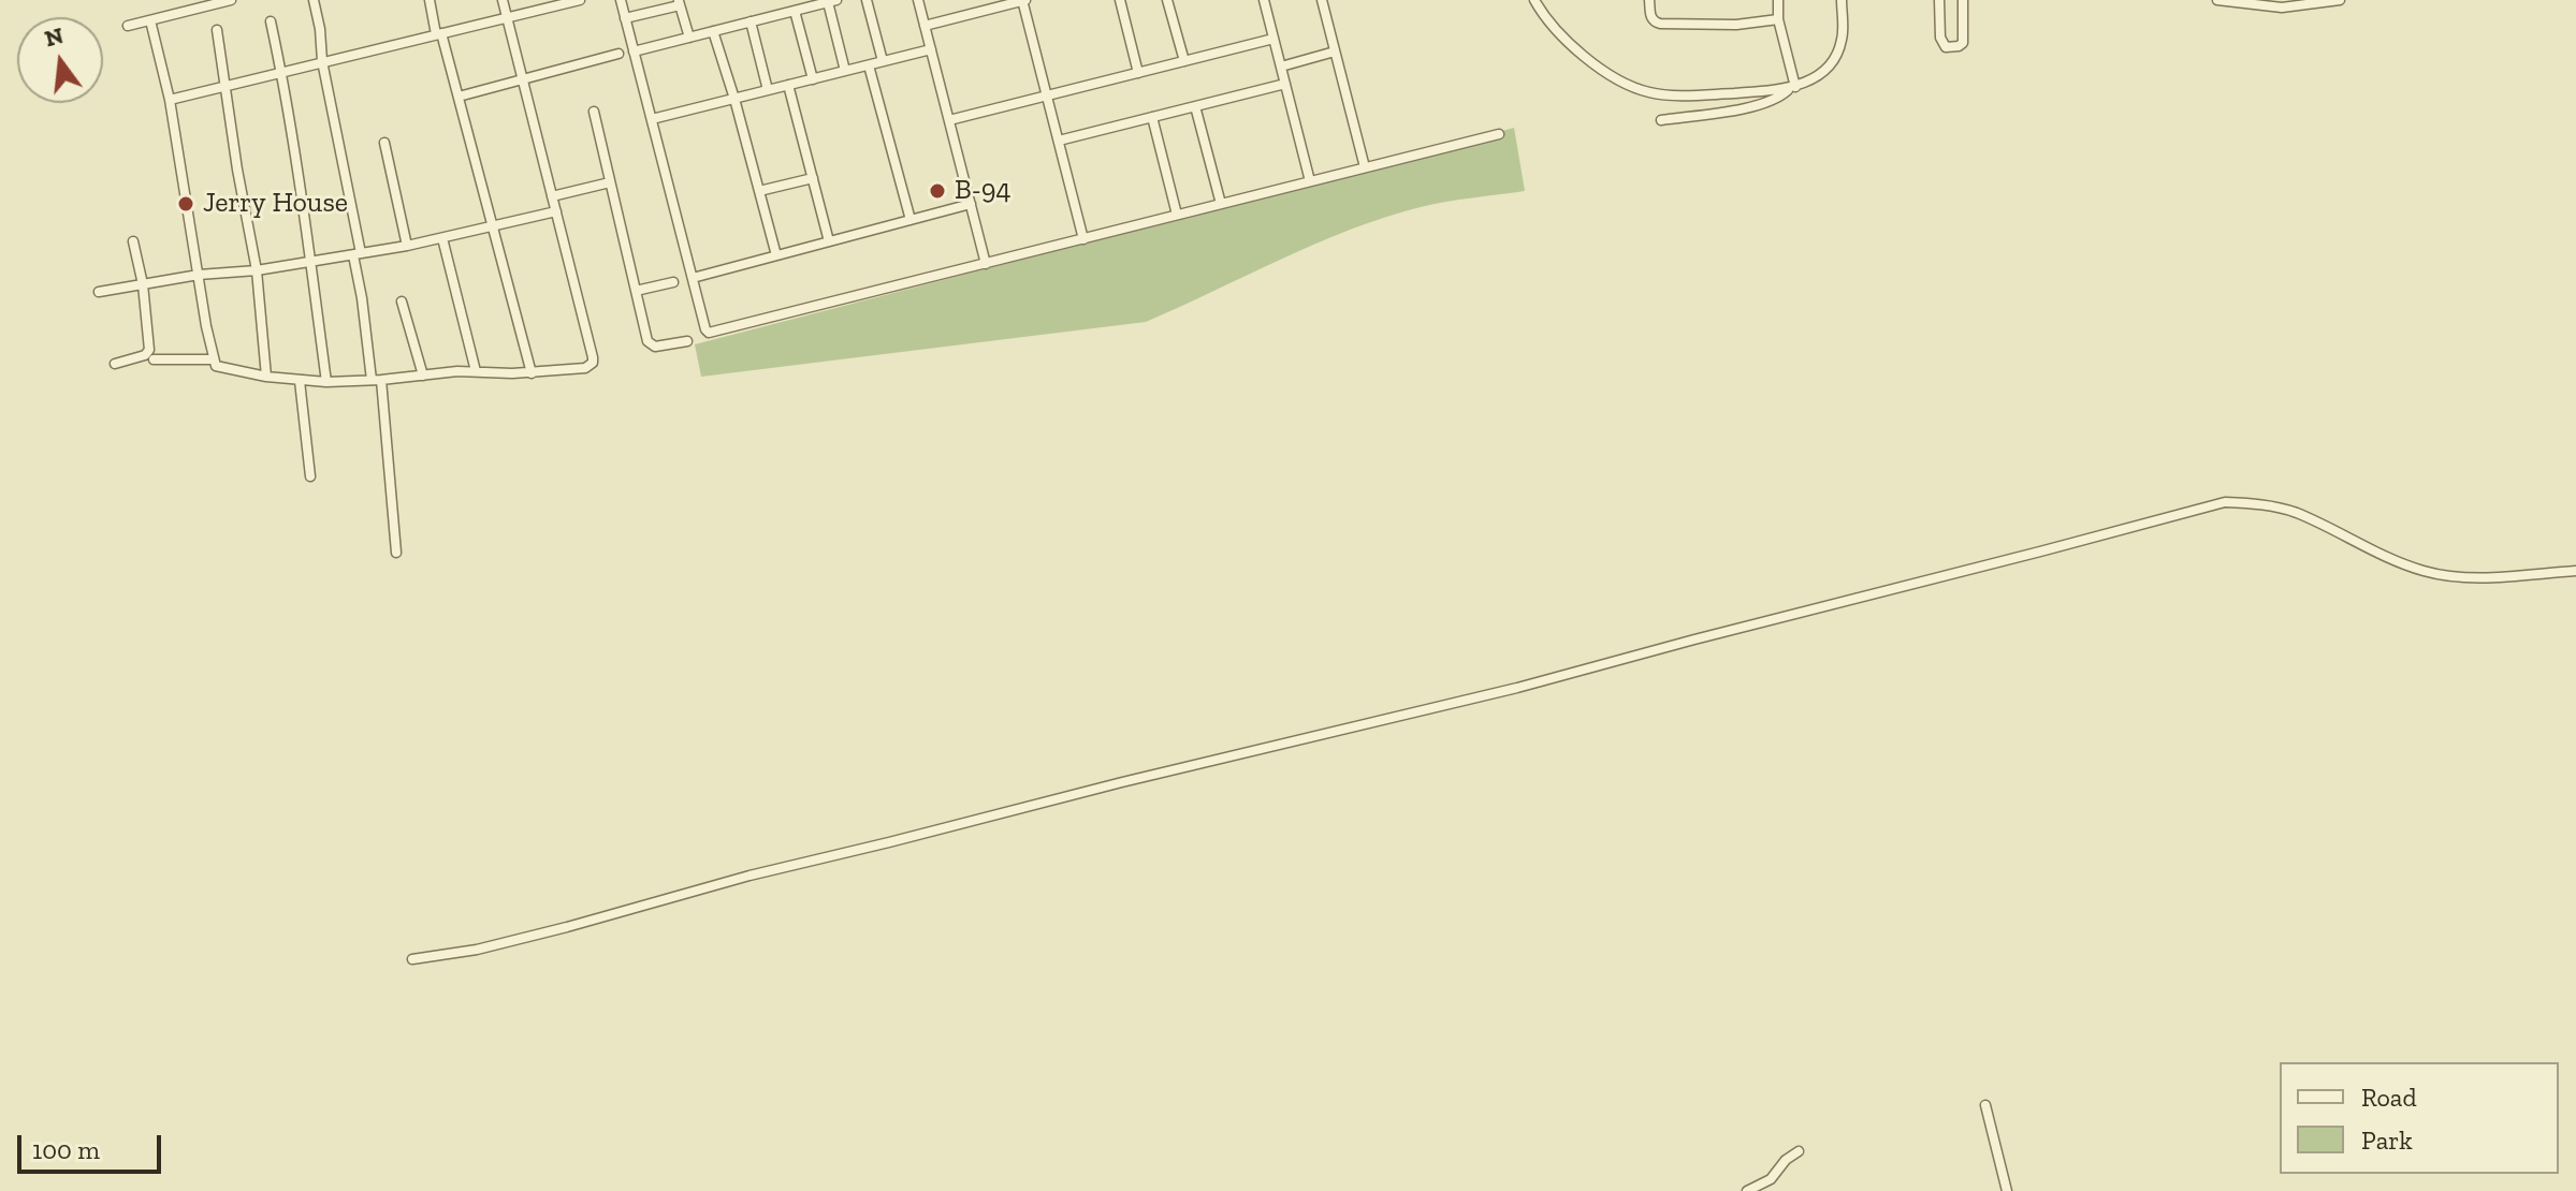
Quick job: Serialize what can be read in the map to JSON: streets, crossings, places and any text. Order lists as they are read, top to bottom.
{
  "places": ["B-94", "Jerry House"],
  "legend": ["Road", "Park"],
  "scale_bar": "100 m",
  "north": "top"
}
